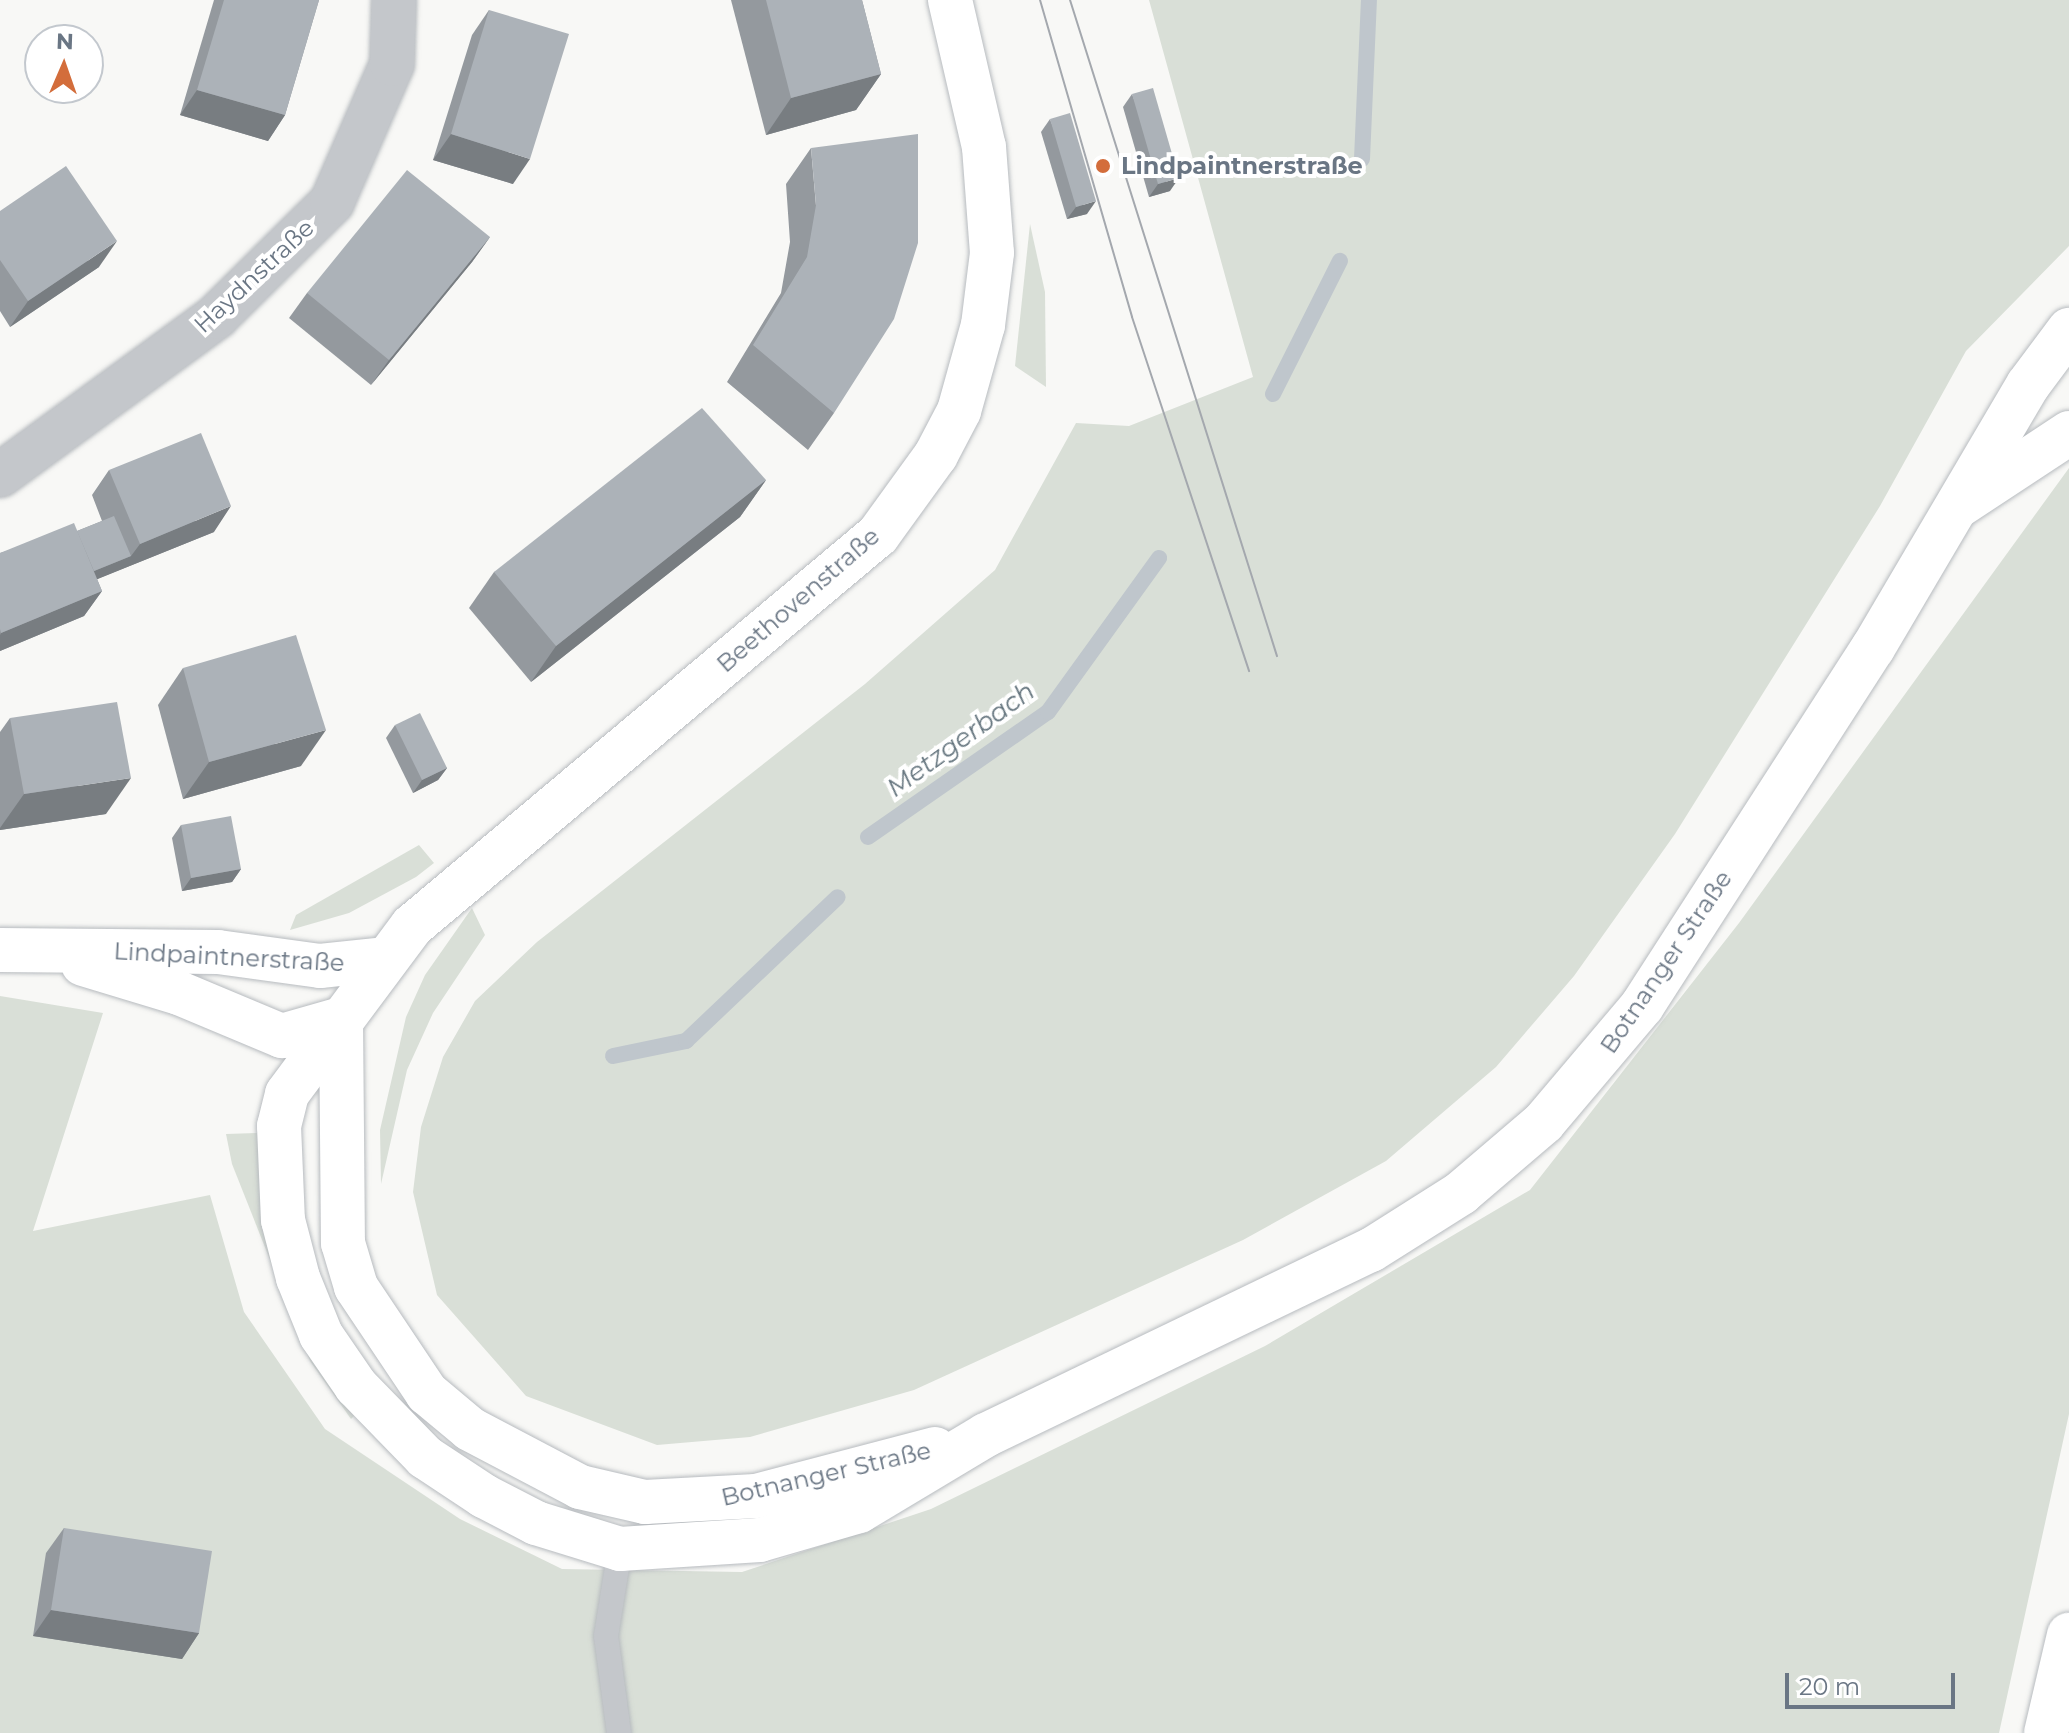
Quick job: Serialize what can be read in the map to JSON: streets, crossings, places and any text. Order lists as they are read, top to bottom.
{
  "streets": {
    "main road": ["Beethovenstraße", "Lindpaintnerstraße", "Botnanger Straße"],
    "street": ["Haydnstraße"]
  },
  "crossings": [
    ["Beethovenstraße", "Lindpaintnerstraße"],
    ["Beethovenstraße", "Botnanger Straße"]
  ],
  "water": ["Metzgerbach"],
  "places": ["Lindpaintnerstraße"],
  "scale_bar": "20 m",
  "north": "top"
}
